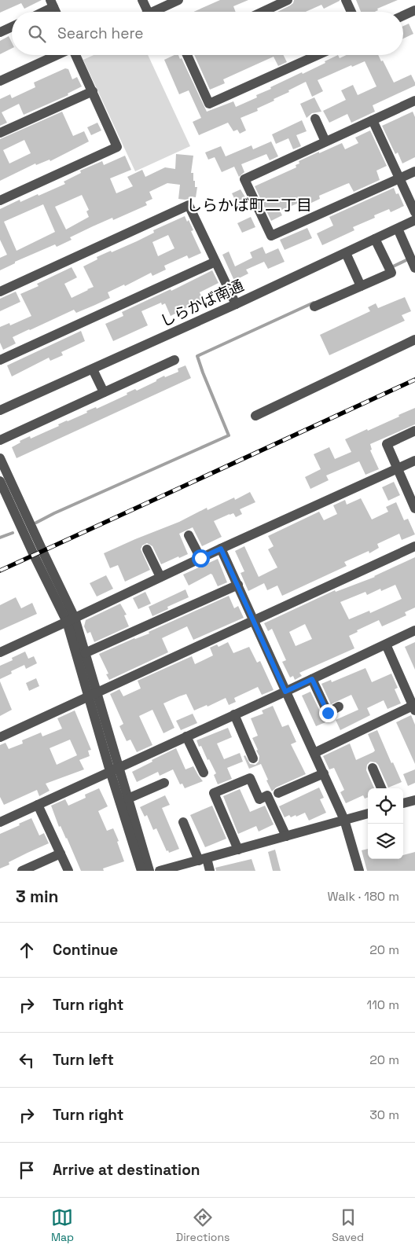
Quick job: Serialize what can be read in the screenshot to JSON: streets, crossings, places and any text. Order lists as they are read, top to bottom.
{
  "streets": {
    "street": ["しらかば南通"]
  },
  "districts": ["しらかば町二丁目"],
  "page": {
    "search": "Search here",
    "heading": ["3 min", "Walk · 180 m"],
    "list": [
      ["Continue", "20 m"],
      ["Turn right", "110 m"],
      ["Turn left", "20 m"],
      ["Turn right", "30 m"],
      "Arrive at destination"
    ],
    "nav": ["Map", "Directions", "Saved"]
  }
}
